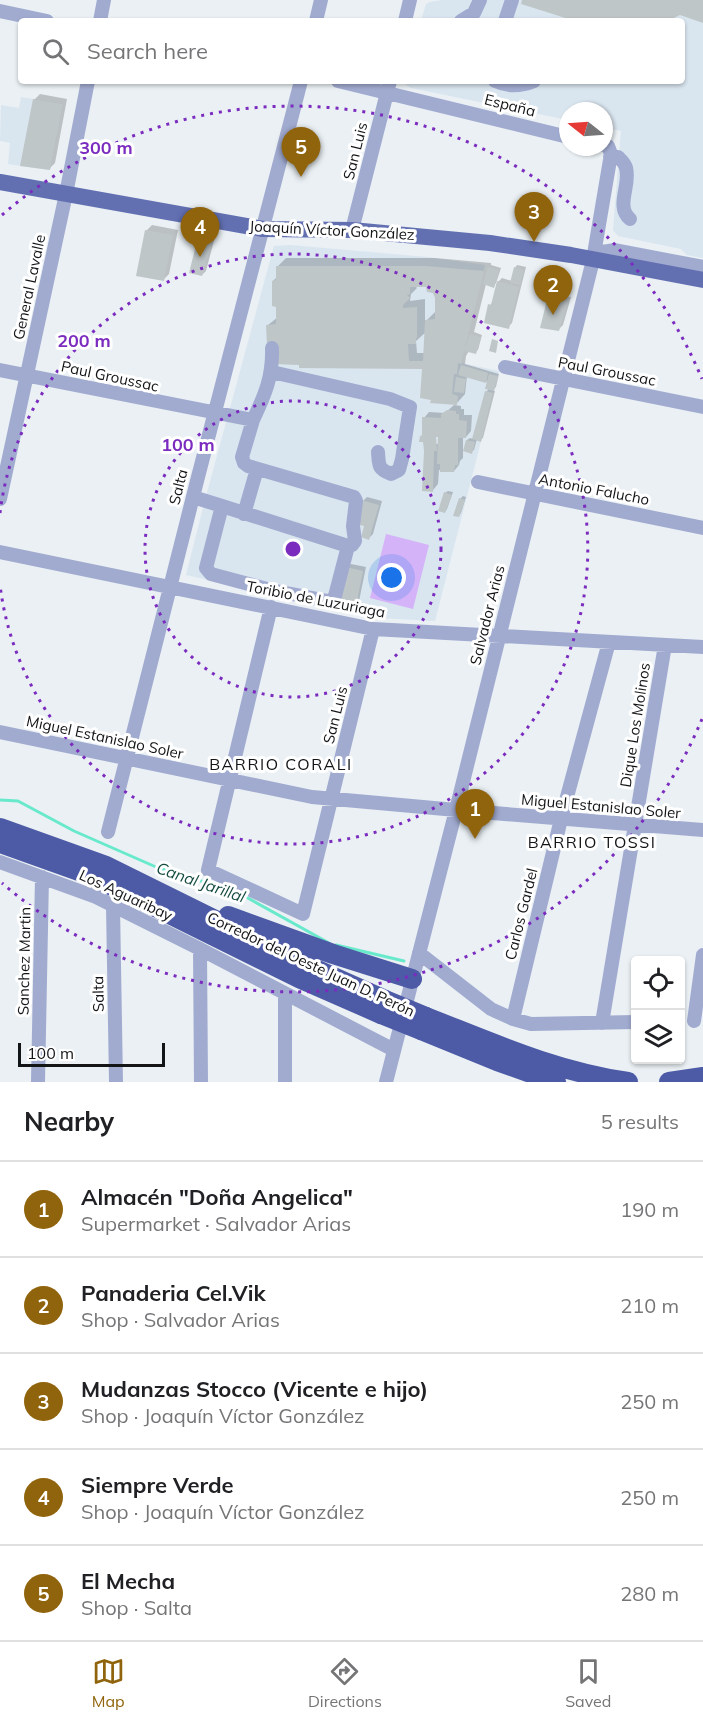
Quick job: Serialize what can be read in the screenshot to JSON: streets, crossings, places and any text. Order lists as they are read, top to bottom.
{
  "streets": {
    "highway": ["Corredor del Oeste Juan D. Perón"],
    "main road": ["Joaquín Víctor González"],
    "street": [
      "España",
      "San Luis",
      "General Lavalle",
      "Paul Groussac",
      "Salta",
      "Antonio Falucho",
      "Toribio de Luzuriaga",
      "Salvador Arias",
      "Dique Los Molinos",
      "Miguel Estanislao Soler",
      "Los Aguaribay",
      "Carlos Gardel",
      "Sanchez Martin"
    ]
  },
  "crossings": [
    ["España", "San Luis"],
    ["San Luis", "Joaquín Víctor González"],
    ["San Luis", "Toribio de Luzuriaga"],
    ["San Luis", "Miguel Estanislao Soler"],
    ["Joaquín Víctor González", "General Lavalle"],
    ["Joaquín Víctor González", "Salta"],
    ["Joaquín Víctor González", "Salvador Arias"],
    ["General Lavalle", "Paul Groussac"],
    ["Paul Groussac", "Salta"],
    ["Paul Groussac", "Salvador Arias"],
    ["Salta", "Toribio de Luzuriaga"],
    ["Salta", "Miguel Estanislao Soler"],
    ["Salta", "Los Aguaribay"],
    ["Antonio Falucho", "Salvador Arias"],
    ["Toribio de Luzuriaga", "Salvador Arias"],
    ["Toribio de Luzuriaga", "Dique Los Molinos"],
    ["Toribio de Luzuriaga", "Carlos Gardel"],
    ["Salvador Arias", "Miguel Estanislao Soler"],
    ["Salvador Arias", "Los Aguaribay"],
    ["Dique Los Molinos", "Miguel Estanislao Soler"],
    ["Miguel Estanislao Soler", "Carlos Gardel"],
    ["Los Aguaribay", "Sanchez Martin"]
  ],
  "districts": ["BARRIO CORALI", "BARRIO TOSSI"],
  "water": ["Canal Jarillal"],
  "scale_bar": "100 m",
  "north": "left",
  "page": {
    "search": "Search here",
    "pins": [
      "5",
      "3",
      "4",
      "2",
      "1"
    ],
    "scale": "100 m",
    "heading": ["Nearby", "5 results"],
    "list": [
      {
        "mark": "1",
        "name": "Almacén \"Doña Angelica\"",
        "note": "Supermarket · Salvador Arias",
        "value": "190 m"
      },
      {
        "mark": "2",
        "name": "Panaderia Cel.Vik",
        "note": "Shop · Salvador Arias",
        "value": "210 m"
      },
      {
        "mark": "3",
        "name": "Mudanzas Stocco (Vicente e hijo)",
        "note": "Shop · Joaquín Víctor González",
        "value": "250 m"
      },
      {
        "mark": "4",
        "name": "Siempre Verde",
        "note": "Shop · Joaquín Víctor González",
        "value": "250 m"
      },
      {
        "mark": "5",
        "name": "El Mecha",
        "note": "Shop · Salta",
        "value": "280 m"
      }
    ],
    "nav": ["Map", "Directions", "Saved"]
  },
  "rings": ["300 m", "200 m", "100 m"]
}
